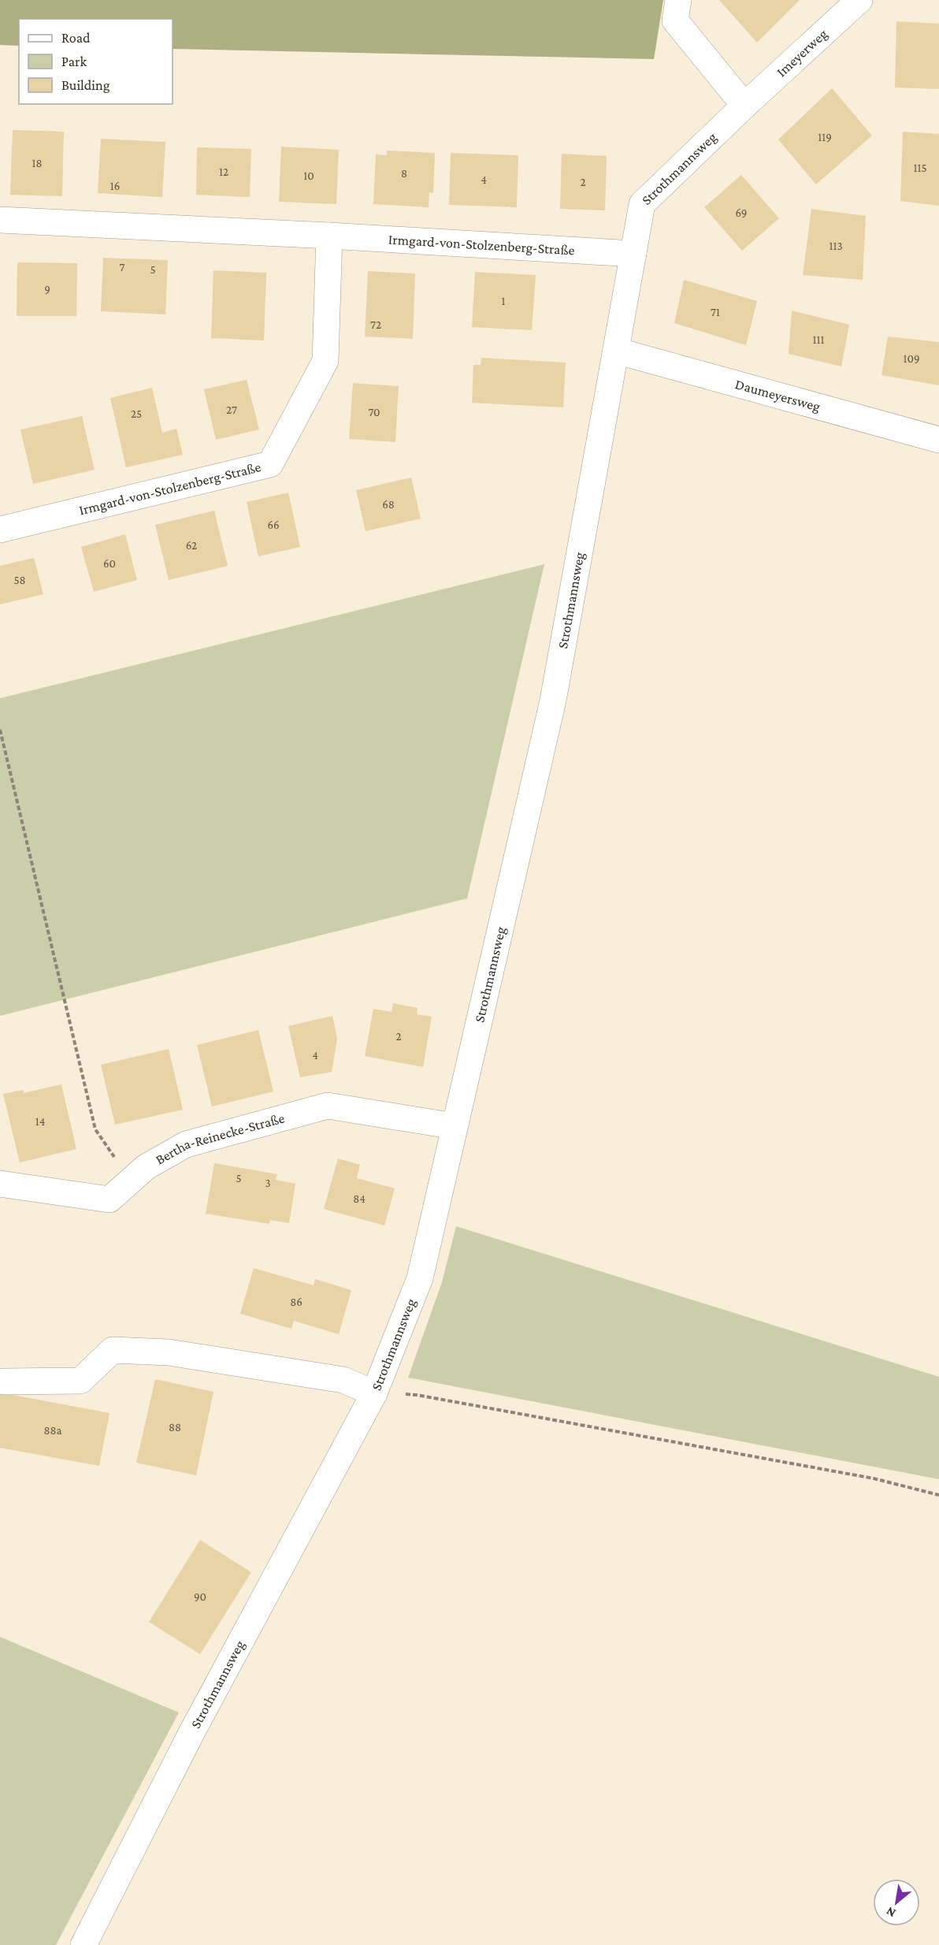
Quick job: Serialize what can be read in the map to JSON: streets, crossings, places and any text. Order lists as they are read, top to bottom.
{
  "streets": {
    "street": [
      "Imeyerweg",
      "Strothmannsweg",
      "Irmgard-von-Stolzenberg-Straße",
      "Daumeyersweg",
      "Bertha-Reinecke-Straße"
    ]
  },
  "crossings": [
    ["Imeyerweg", "Strothmannsweg"],
    ["Strothmannsweg", "Irmgard-von-Stolzenberg-Straße"],
    ["Strothmannsweg", "Daumeyersweg"],
    ["Strothmannsweg", "Bertha-Reinecke-Straße"]
  ],
  "house_numbers": [
    "119",
    "18",
    "115",
    "12",
    "8",
    "10",
    "4",
    "2",
    "16",
    "69",
    "113",
    "7",
    "5",
    "9",
    "1",
    "71",
    "72",
    "111",
    "109",
    "27",
    "70",
    "25",
    "68",
    "66",
    "62",
    "60",
    "58",
    "2",
    "4",
    "14",
    "5",
    "3",
    "84",
    "86",
    "88",
    "88a",
    "90"
  ],
  "legend": ["Road", "Park", "Building"],
  "north": "bottom left"
}
